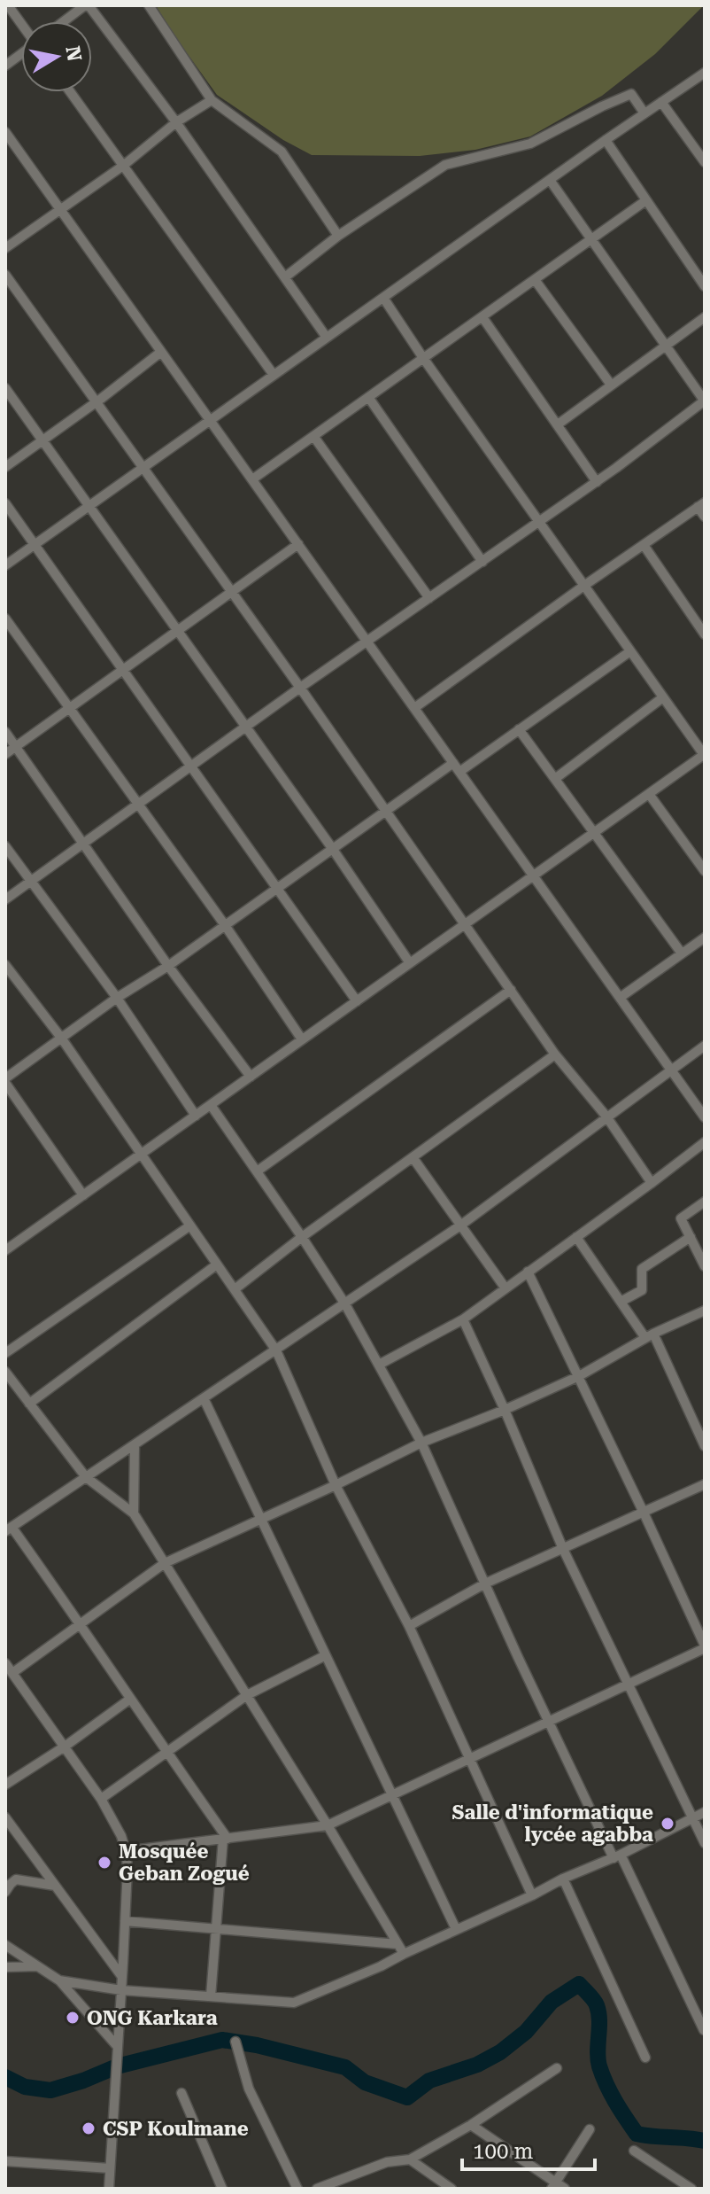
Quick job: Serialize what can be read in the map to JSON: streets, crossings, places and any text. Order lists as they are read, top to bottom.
{
  "places": [
    "Salle d'informatique lycée agabba",
    "Mosquée Geban Zogué",
    "ONG Karkara",
    "CSP Koulmane"
  ],
  "scale_bar": "100 m",
  "north": "right"
}
